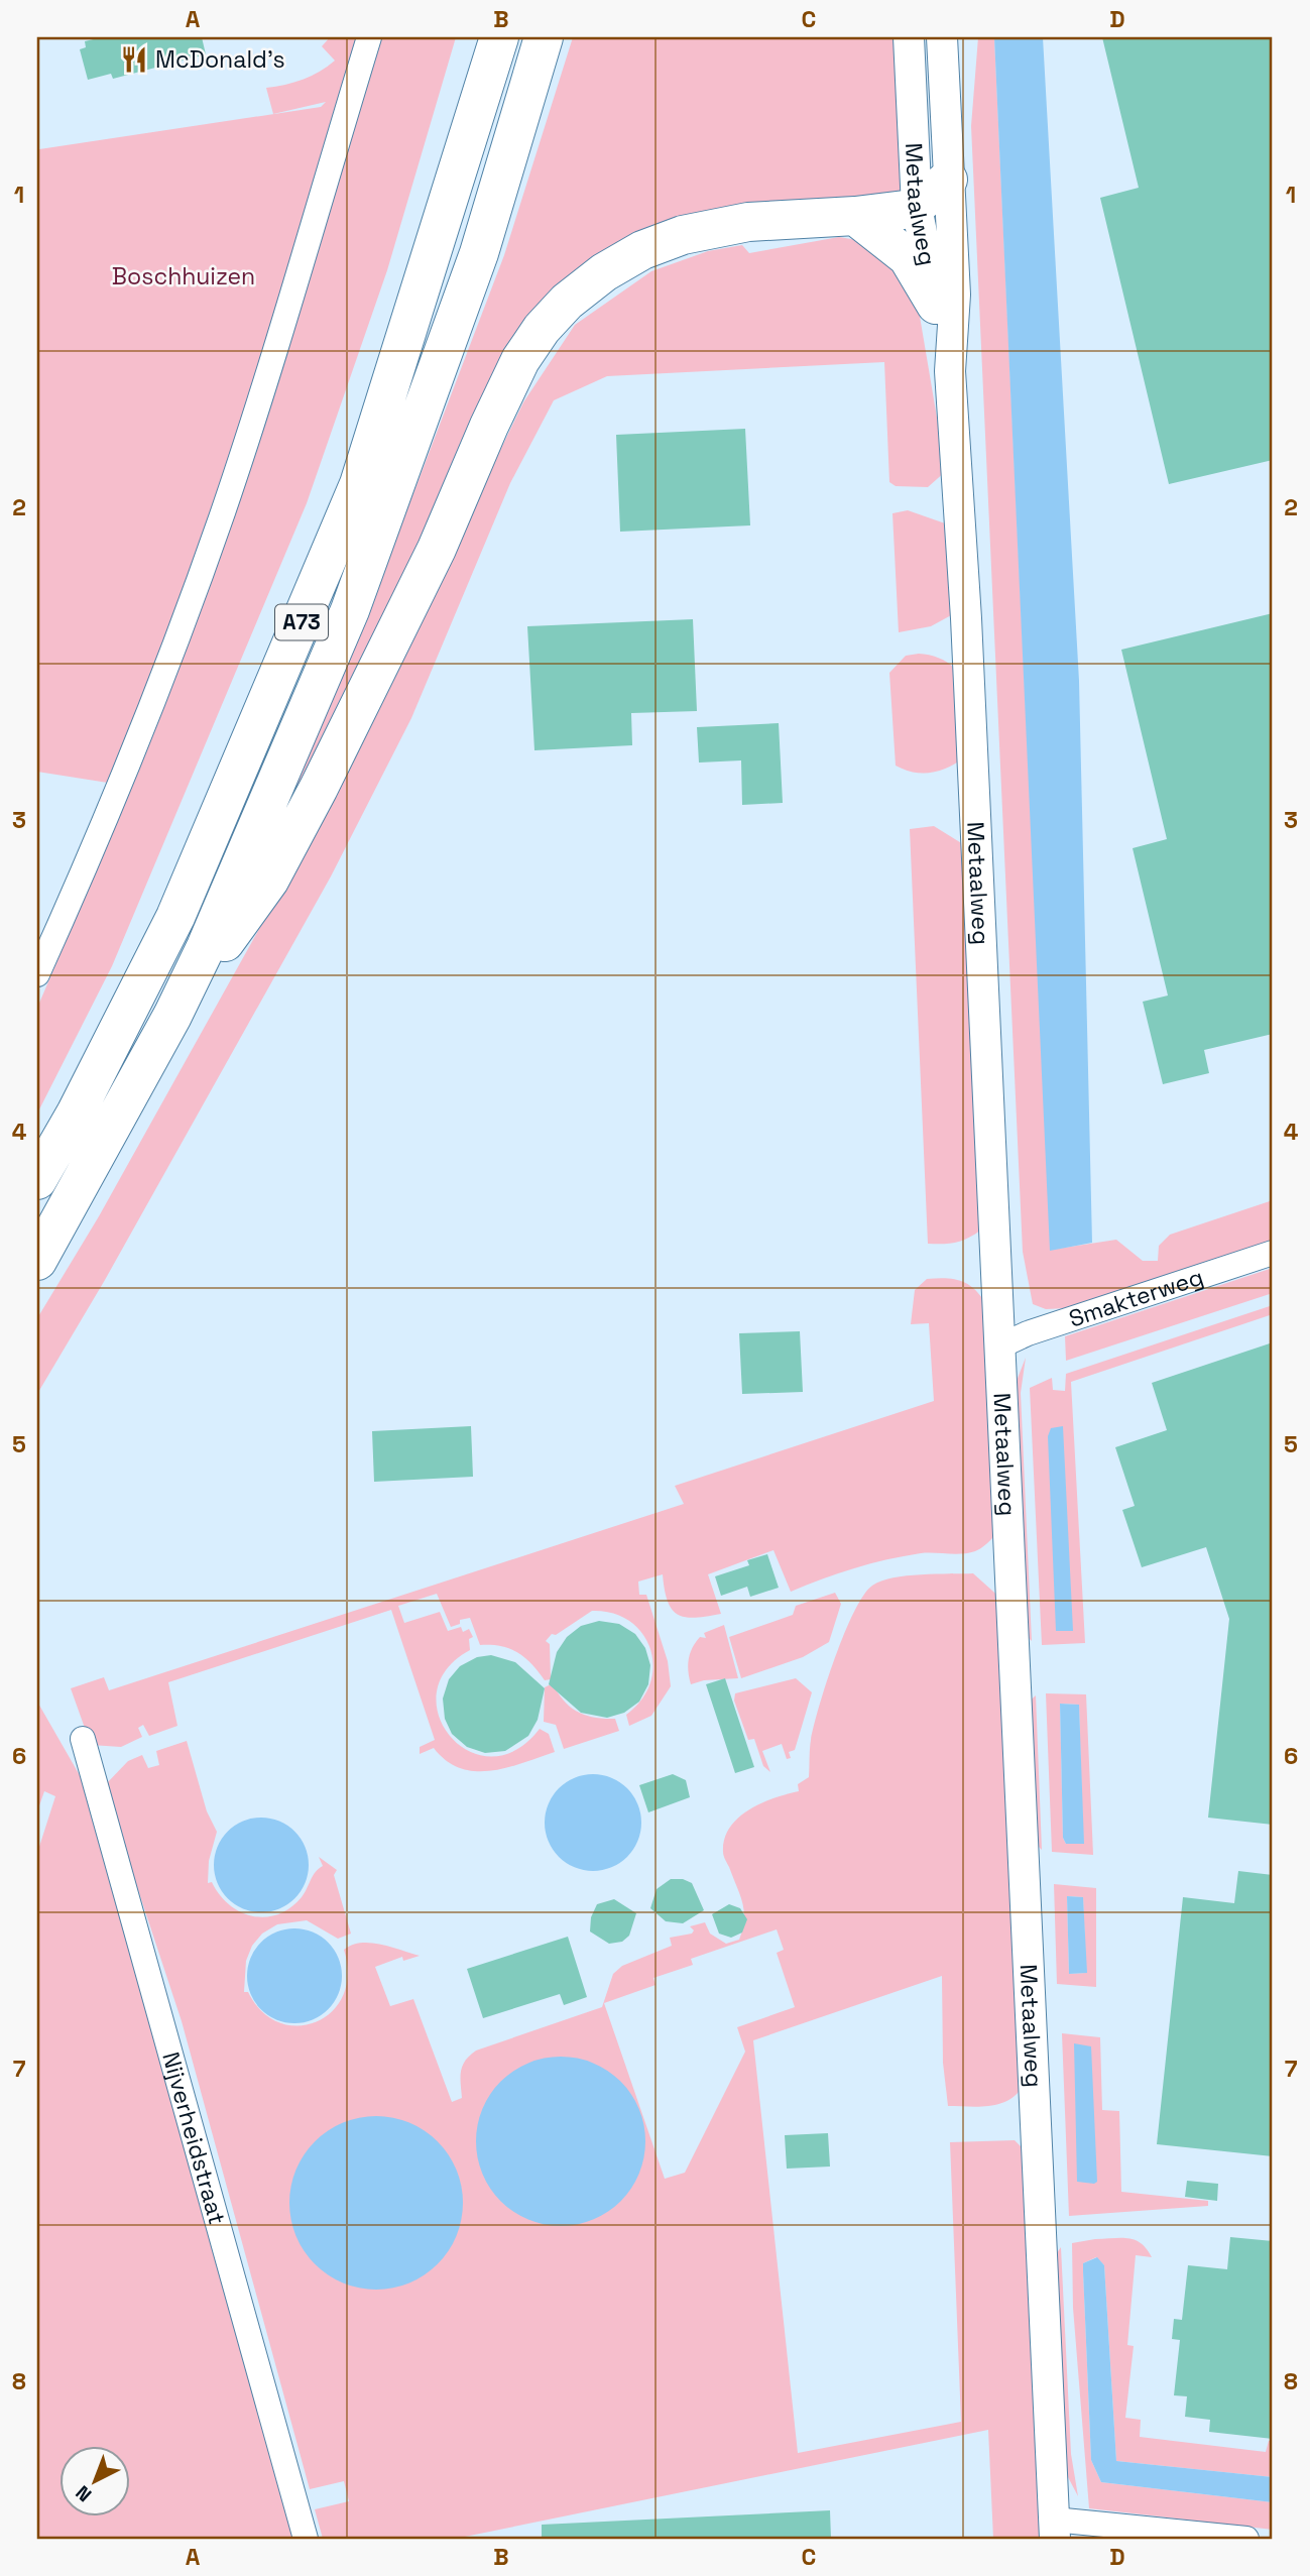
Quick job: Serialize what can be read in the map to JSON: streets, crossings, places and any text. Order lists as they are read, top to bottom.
{
  "streets": {
    "highway": ["A73"],
    "street": ["Metaalweg", "Smakterweg", "Nijverheidstraat"]
  },
  "crossings": [
    ["Metaalweg", "A73"],
    ["Metaalweg", "Smakterweg"]
  ],
  "parks": ["Boschhuizen"],
  "places": {
    "restaurant": ["McDonald's"]
  },
  "north": "bottom left",
  "grid": {
    "columns": [
      "A",
      "B",
      "C",
      "D"
    ],
    "rows": [
      "1",
      "2",
      "3",
      "4",
      "5",
      "6",
      "7",
      "8"
    ]
  }
}
